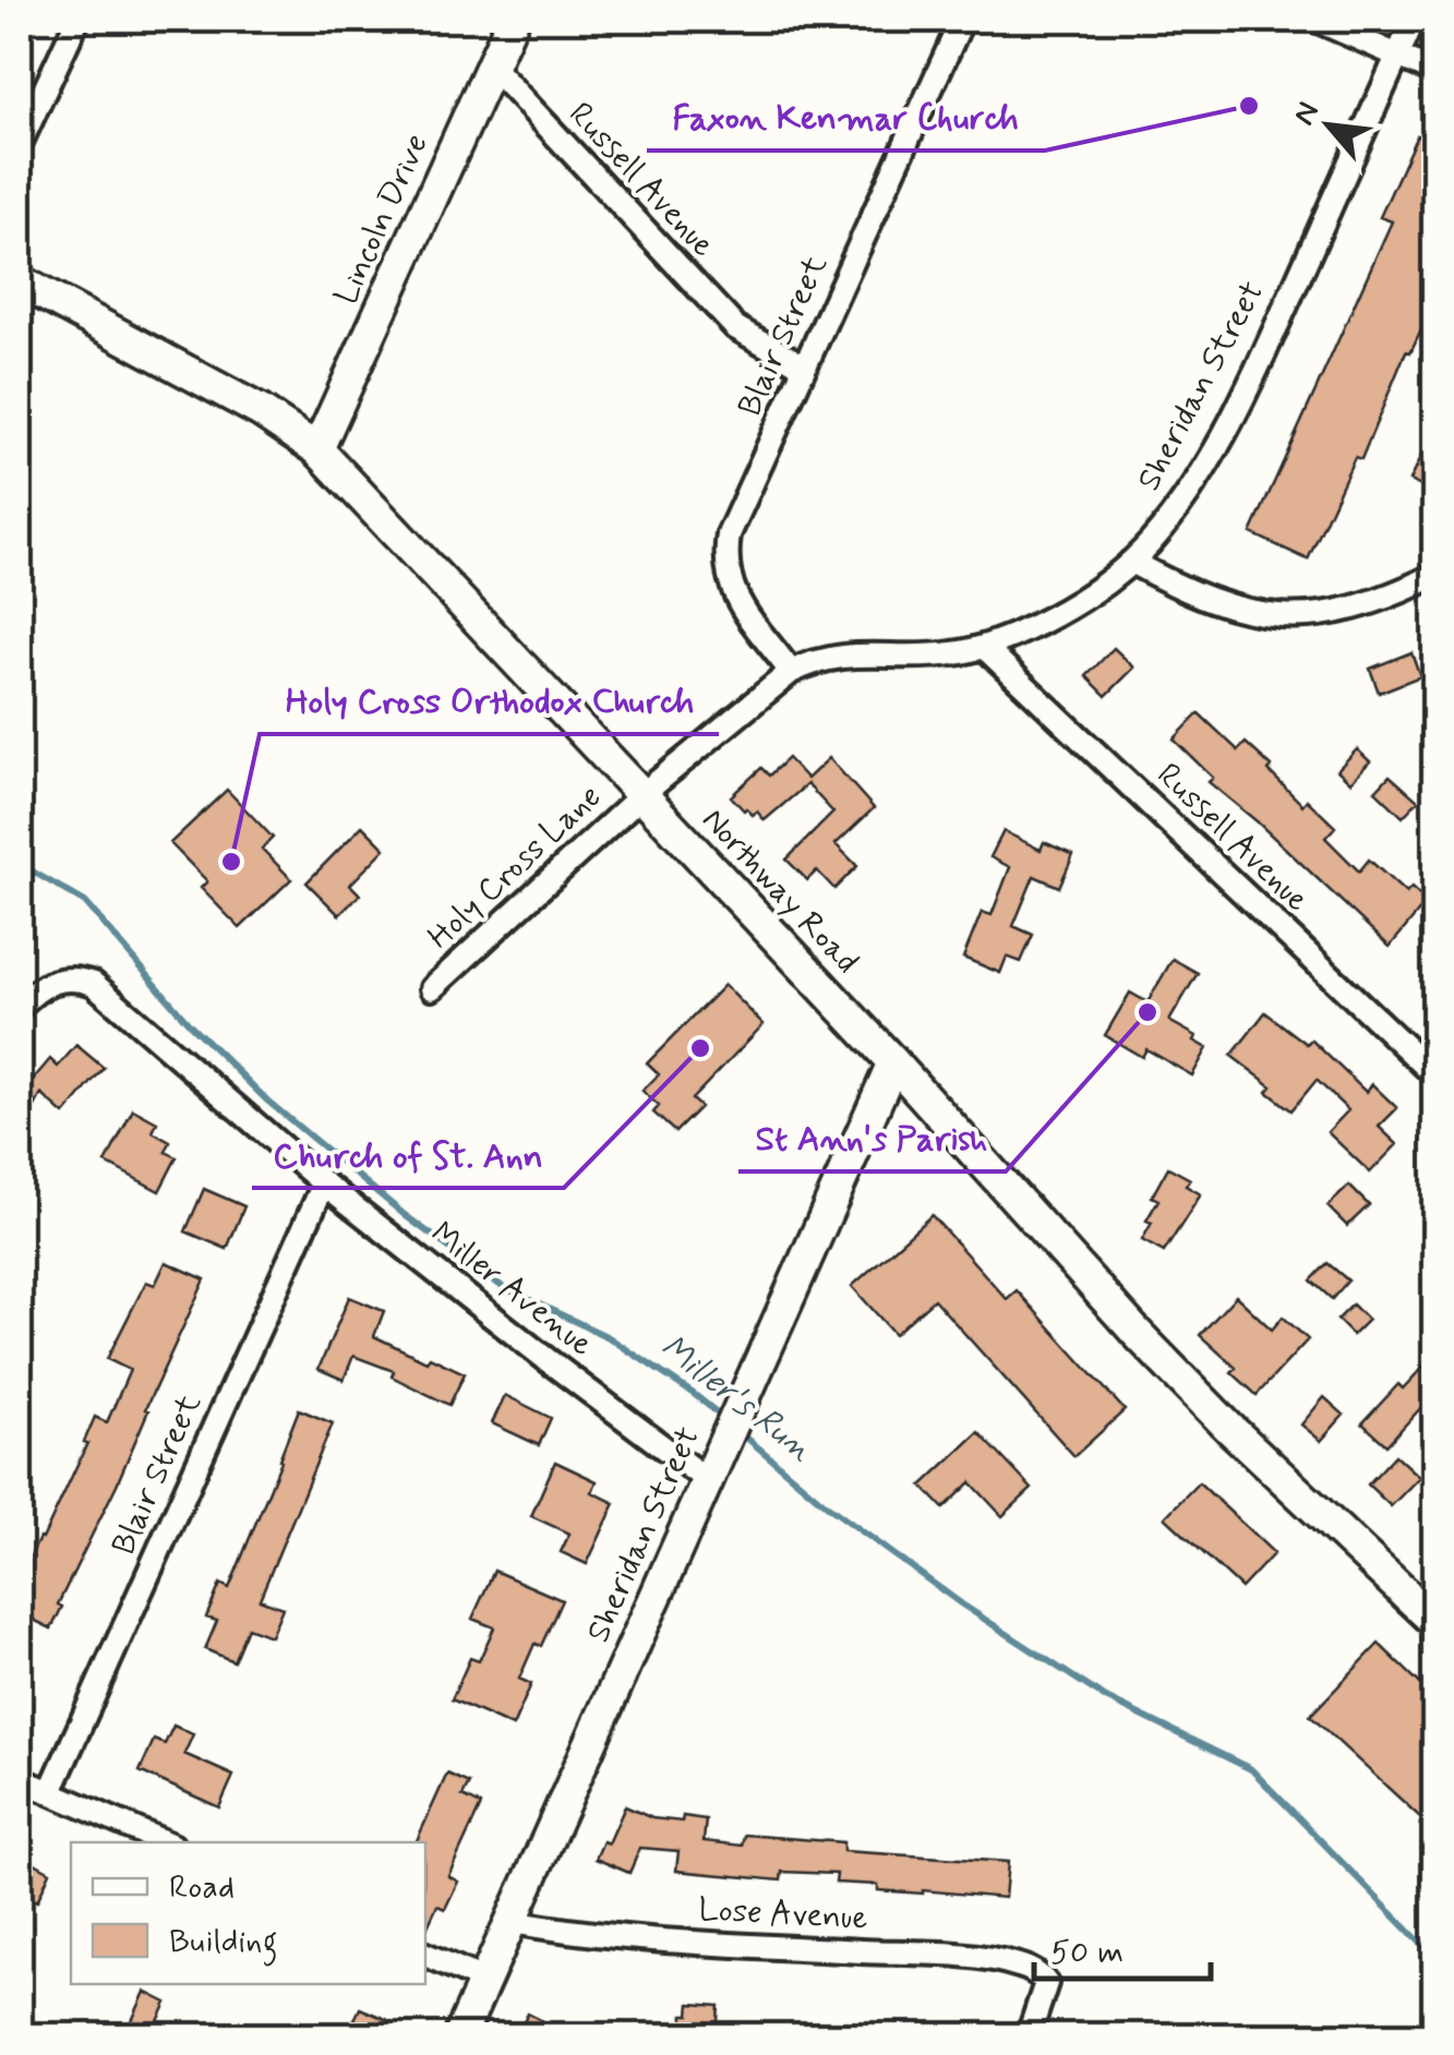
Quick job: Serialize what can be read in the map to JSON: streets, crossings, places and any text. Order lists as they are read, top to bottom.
{
  "streets": {
    "street": [
      "Russell Avenue",
      "Lincoln Drive",
      "Blair Street",
      "Sheridan Street",
      "Holy Cross Lane",
      "Northway Road",
      "Miller Avenue",
      "Lose Avenue"
    ]
  },
  "crossings": [
    ["Russell Avenue", "Lincoln Drive"],
    ["Russell Avenue", "Blair Street"],
    ["Russell Avenue", "Sheridan Street"],
    ["Lincoln Drive", "Northway Road"],
    ["Blair Street", "Sheridan Street"],
    ["Blair Street", "Miller Avenue"],
    ["Sheridan Street", "Holy Cross Lane"],
    ["Sheridan Street", "Northway Road"],
    ["Sheridan Street", "Miller Avenue"],
    ["Sheridan Street", "Lose Avenue"],
    ["Holy Cross Lane", "Northway Road"]
  ],
  "water": ["Miller's Run"],
  "places": [
    "Faxon Kenmar Church",
    "Holy Cross Orthodox Church",
    "St Ann's Parish",
    "Church of St. Ann"
  ],
  "legend": ["Road", "Building"],
  "scale_bar": "50 m",
  "north": "top left"
}
